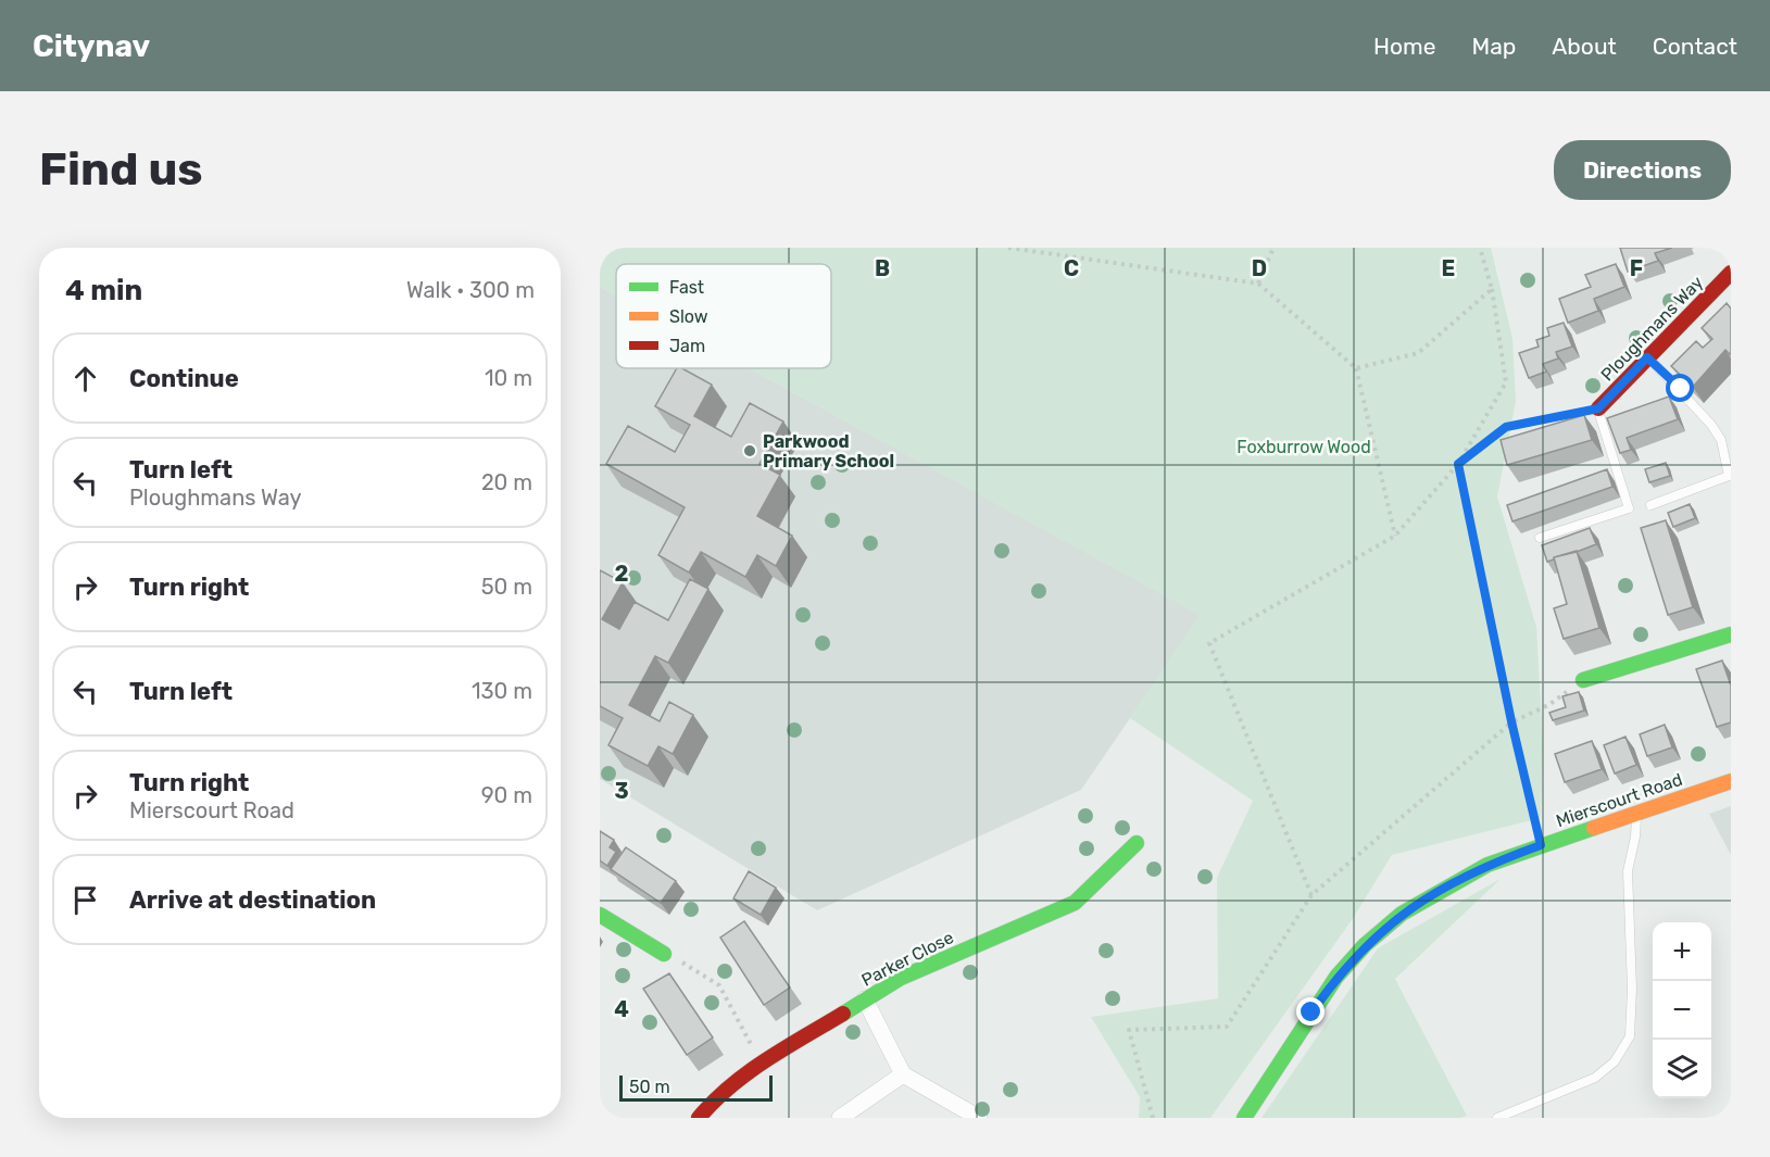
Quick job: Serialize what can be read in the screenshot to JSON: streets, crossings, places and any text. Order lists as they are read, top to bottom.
{
  "streets": {
    "street": ["Ploughmans Way", "Mierscourt Road", "Parker Close"]
  },
  "parks": ["Foxburrow Wood"],
  "places": ["Parkwood Primary School"],
  "legend": ["Fast", "Slow", "Jam"],
  "scale_bar": "50 m",
  "page": {
    "header": "Citynav",
    "nav": [
      "Home",
      "Map",
      "About",
      "Contact"
    ],
    "buttons": "Directions",
    "title": "Find us",
    "heading": ["4 min", "Walk · 300 m"],
    "list": [
      ["Continue", "10 m"],
      ["Turn left", "Ploughmans Way", "20 m"],
      ["Turn right", "50 m"],
      ["Turn left", "130 m"],
      ["Turn right", "Mierscourt Road", "90 m"],
      "Arrive at destination"
    ],
    "map_buttons": ["+", "−"],
    "scale": "50 m"
  },
  "grid": {
    "columns": [
      "B",
      "C",
      "D",
      "E",
      "F"
    ],
    "rows": ["2", "3", "4"]
  }
}
